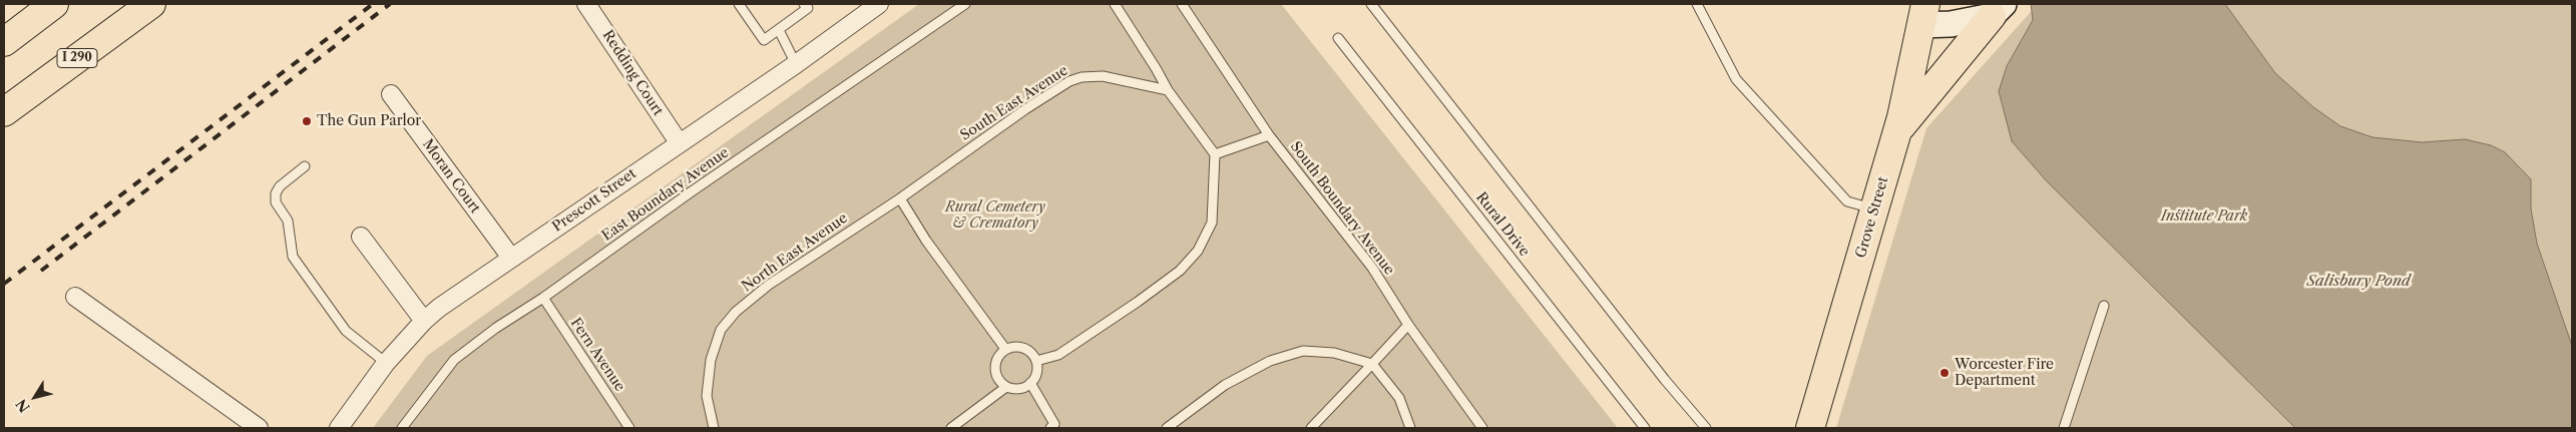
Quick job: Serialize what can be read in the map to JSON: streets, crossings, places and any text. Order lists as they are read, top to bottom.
{
  "streets": {
    "main road": ["I 290", "Grove Street"],
    "street": ["Redding Court", "Moran Court", "Prescott Street"],
    "lane": [
      "South East Avenue",
      "East Boundary Avenue",
      "South Boundary Avenue",
      "Rural Drive",
      "North East Avenue",
      "Fern Avenue"
    ]
  },
  "crossings": [
    ["Redding Court", "Prescott Street"],
    ["South East Avenue", "North East Avenue"],
    ["Moran Court", "Prescott Street"],
    ["East Boundary Avenue", "Fern Avenue"]
  ],
  "water": ["Salisbury Pond"],
  "parks": ["Rural Cemetery & Crematory", "Institute Park"],
  "places": ["The Gun Parlor", "Worcester Fire Department"],
  "north": "bottom left"
}
